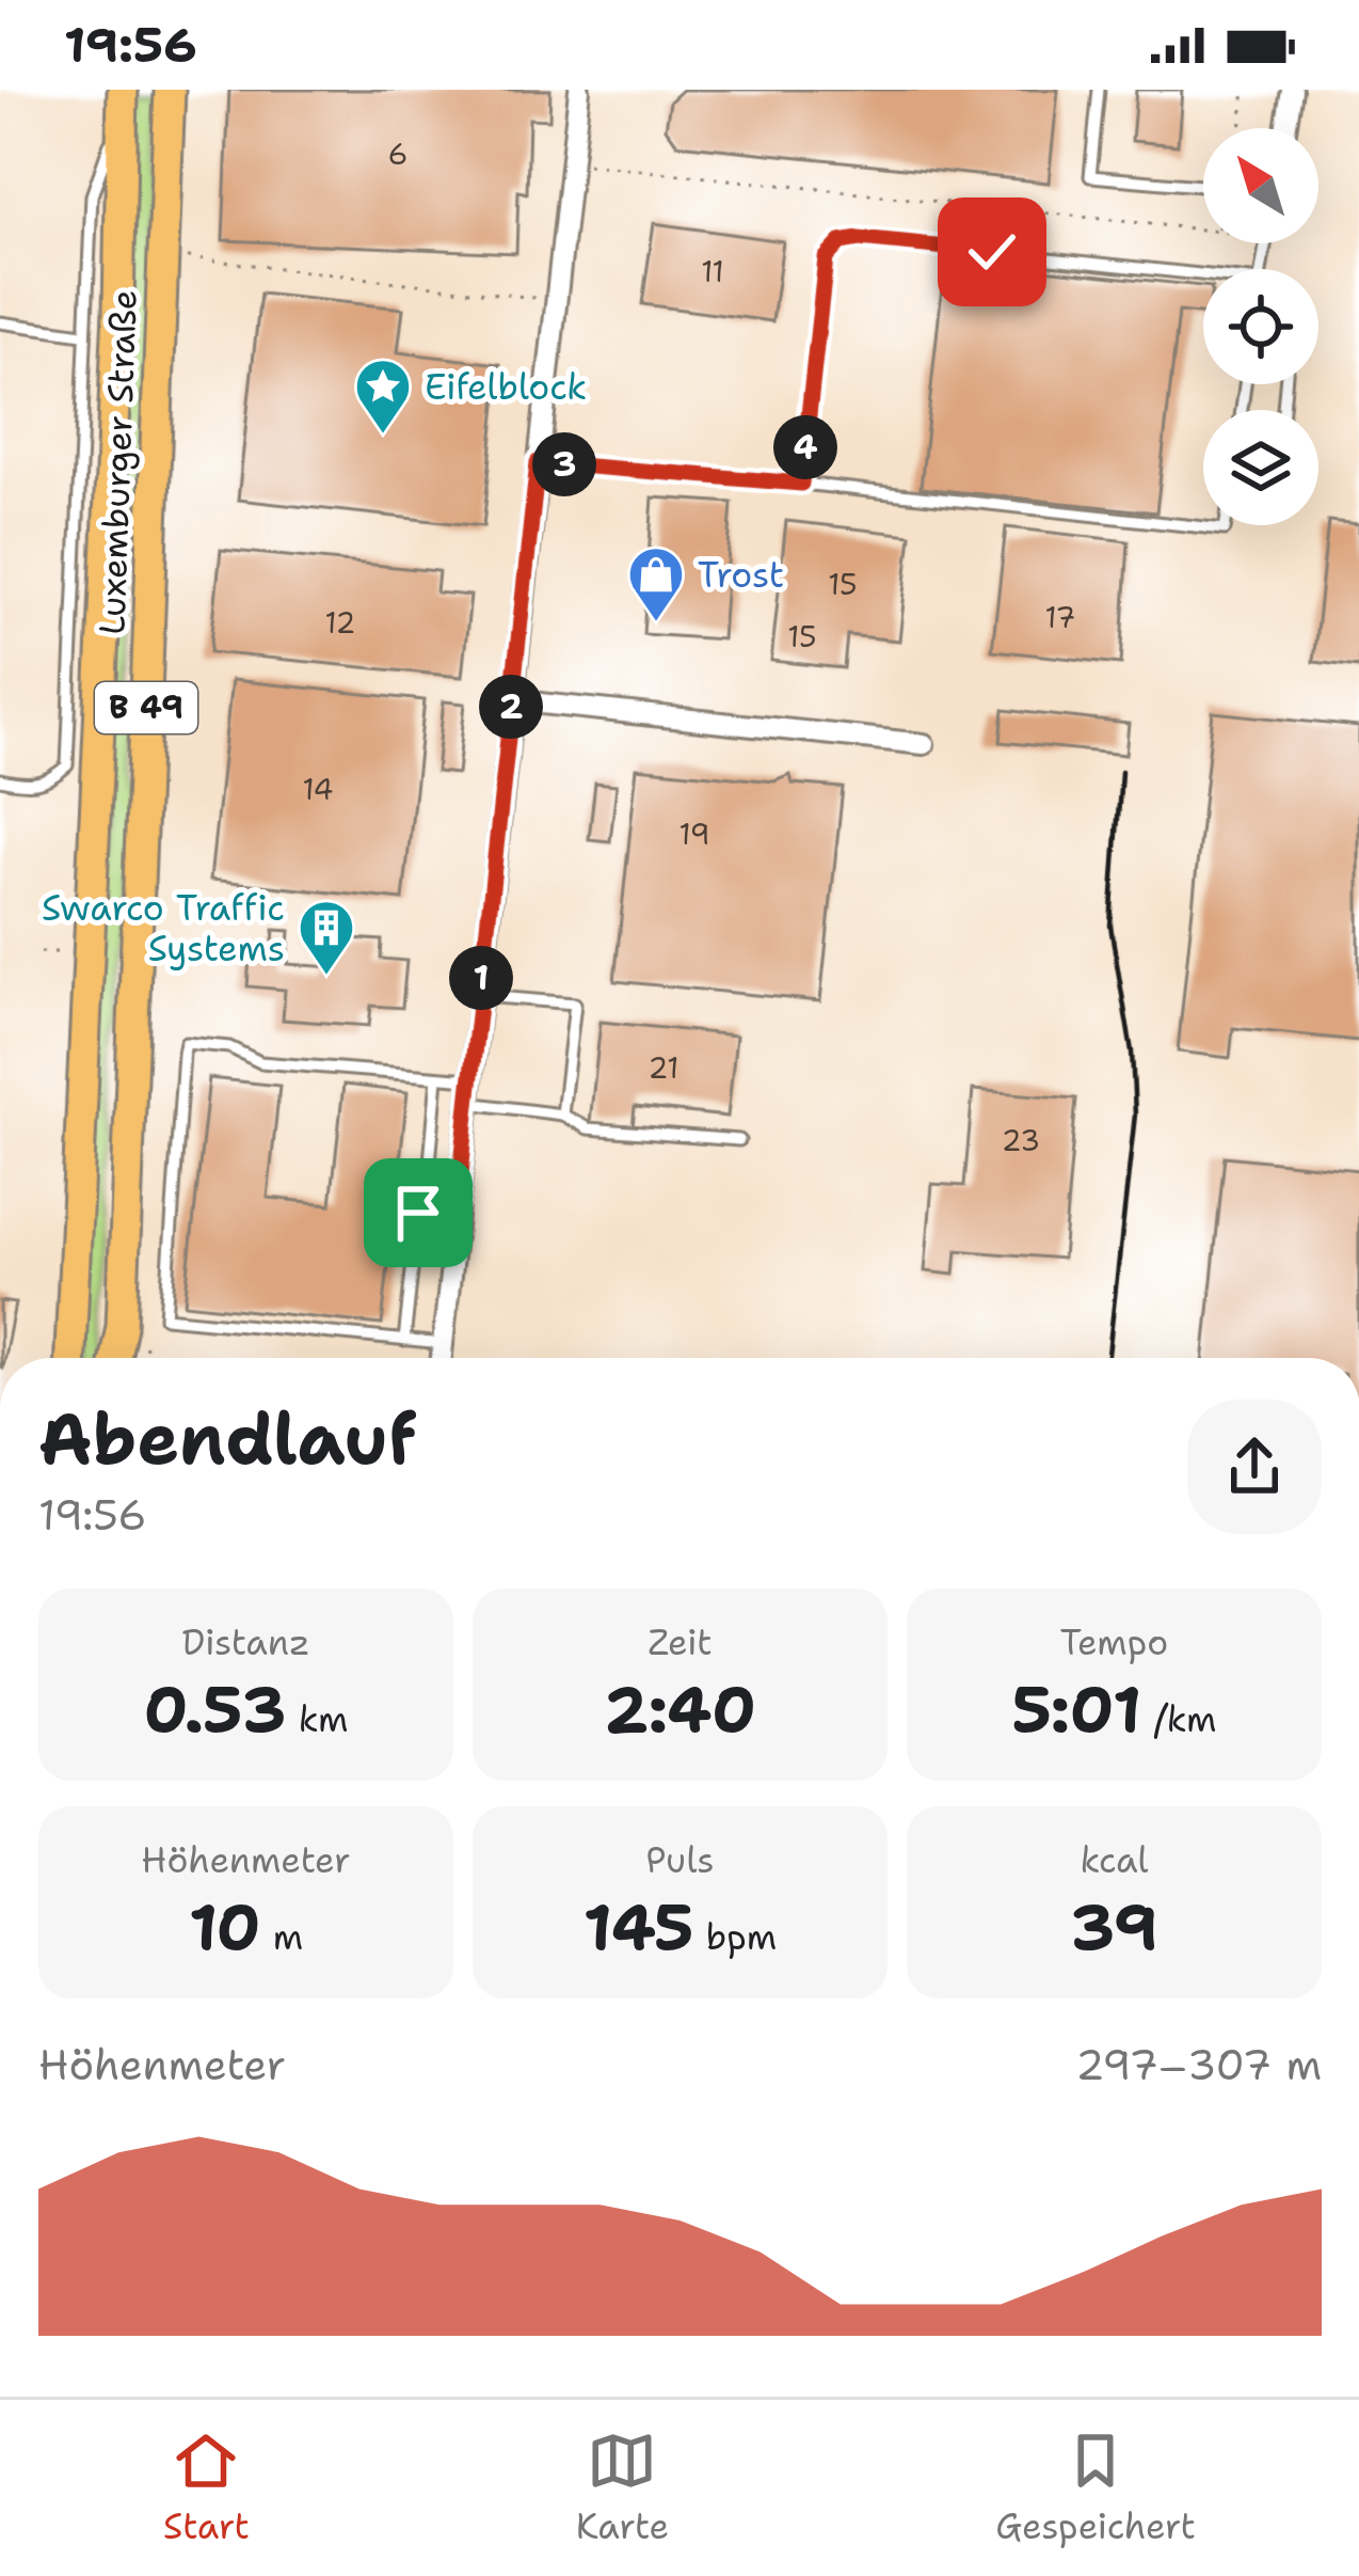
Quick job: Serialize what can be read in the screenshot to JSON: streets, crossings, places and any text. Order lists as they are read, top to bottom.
{
  "streets": {
    "main road": ["Luxemburger Straße", "B 49"]
  },
  "places": {
    "place": ["Eifelblock"],
    "shop": ["Trost"],
    "building": ["Swarco Traffic Systems"]
  },
  "house_numbers": [
    "6",
    "11",
    "15",
    "17",
    "12",
    "15",
    "14",
    "19",
    "21",
    "23"
  ],
  "north": "top left",
  "page": {
    "status": "19:56",
    "pins": [
      "4",
      "3",
      "2",
      "1"
    ],
    "heading": ["Abendlauf", "19:56"],
    "stats": [
      ["Distanz", "0.53 km"],
      ["Zeit", "2:40"],
      ["Tempo", "5:01 /km"],
      ["Höhenmeter", "10 m"],
      ["Puls", "145 bpm"],
      ["kcal", "39"]
    ],
    "chart": ["Höhenmeter", "297–307 m"],
    "tabs": ["Start", "Karte", "Gespeichert"]
  }
}
